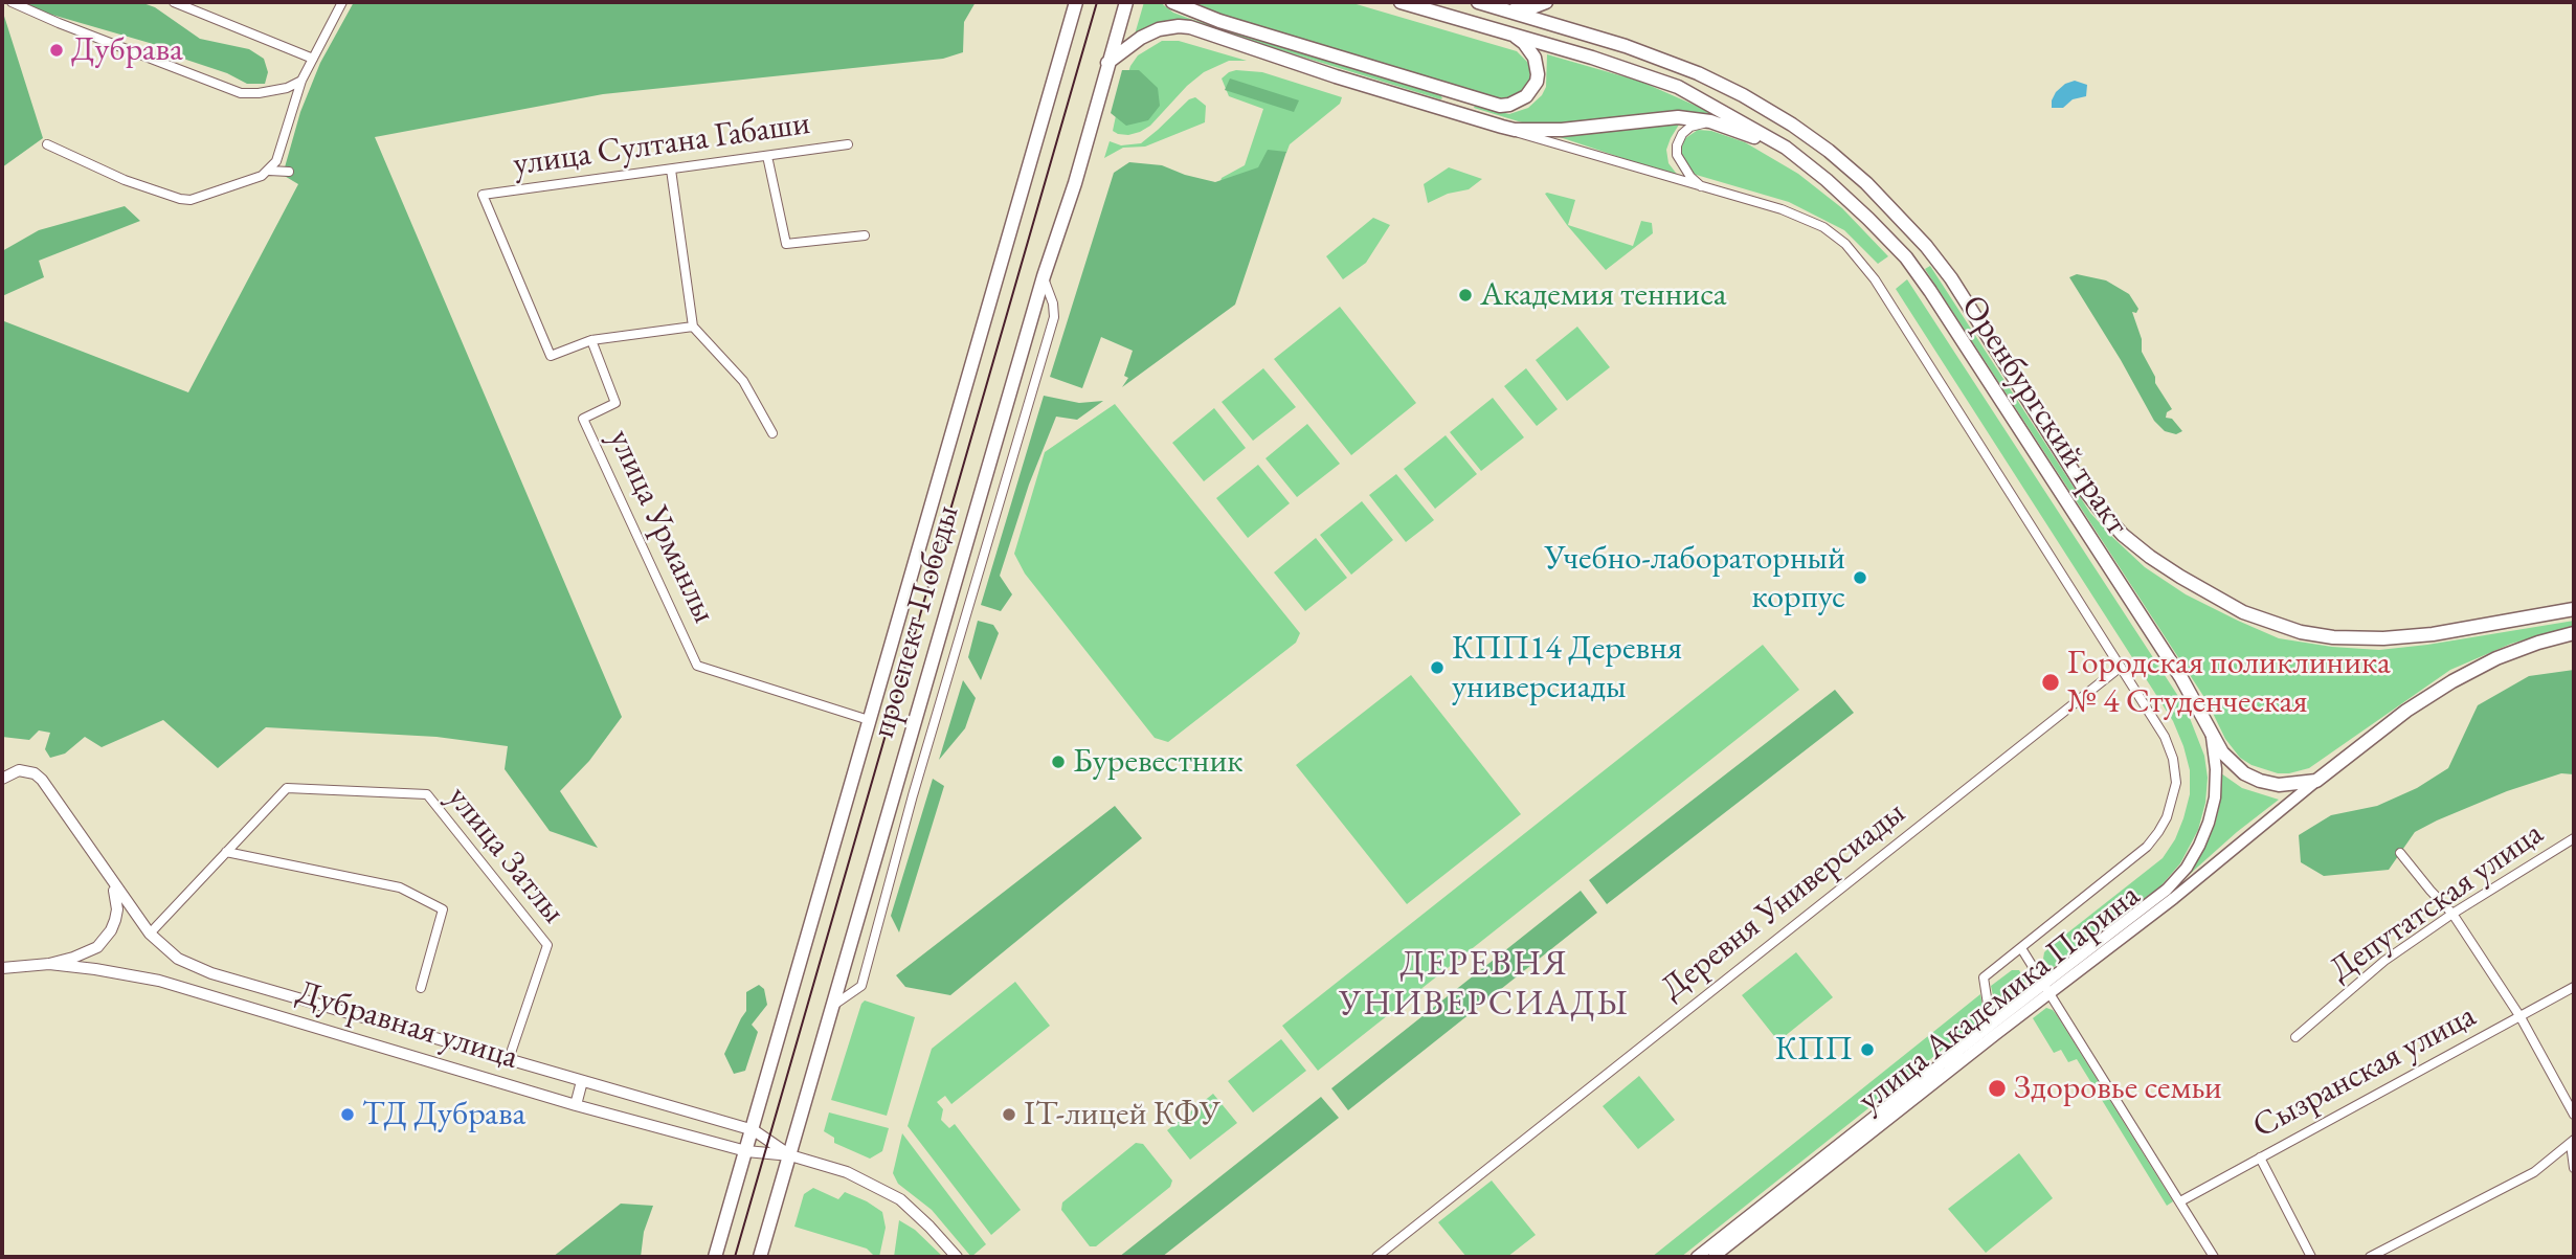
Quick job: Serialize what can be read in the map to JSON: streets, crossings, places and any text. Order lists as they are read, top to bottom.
{
  "streets": {
    "main road": ["Оренбургский тракт", "проспект Победы", "улица Академика Парина"],
    "street": [
      "улица Султана Габаши",
      "улица Урманлы",
      "улица Затлы",
      "Деревня Универсиады",
      "Депутатская улица",
      "Дубравная улица",
      "Сызранская улица"
    ]
  },
  "crossings": [
    ["улица Султана Габаши", "улица Урманлы"],
    ["Оренбургский тракт", "улица Академика Парина"],
    ["улица Урманлы", "проспект Победы"],
    ["проспект Победы", "Дубравная улица"],
    ["улица Затлы", "Дубравная улица"]
  ],
  "districts": ["ДЕРЕВНЯ УНИВЕРСИАДЫ"],
  "places": [
    "Дубрава",
    "Академия тенниса",
    "Учебно-лабораторный корпус",
    "КПП14 Деревня универсиады",
    "Городская поликлиника № 4 Студенческая",
    "Буревестник",
    "КПП",
    "Здоровье семьи",
    "ТД Дубрава",
    "IT-лицей КФУ"
  ]
}
